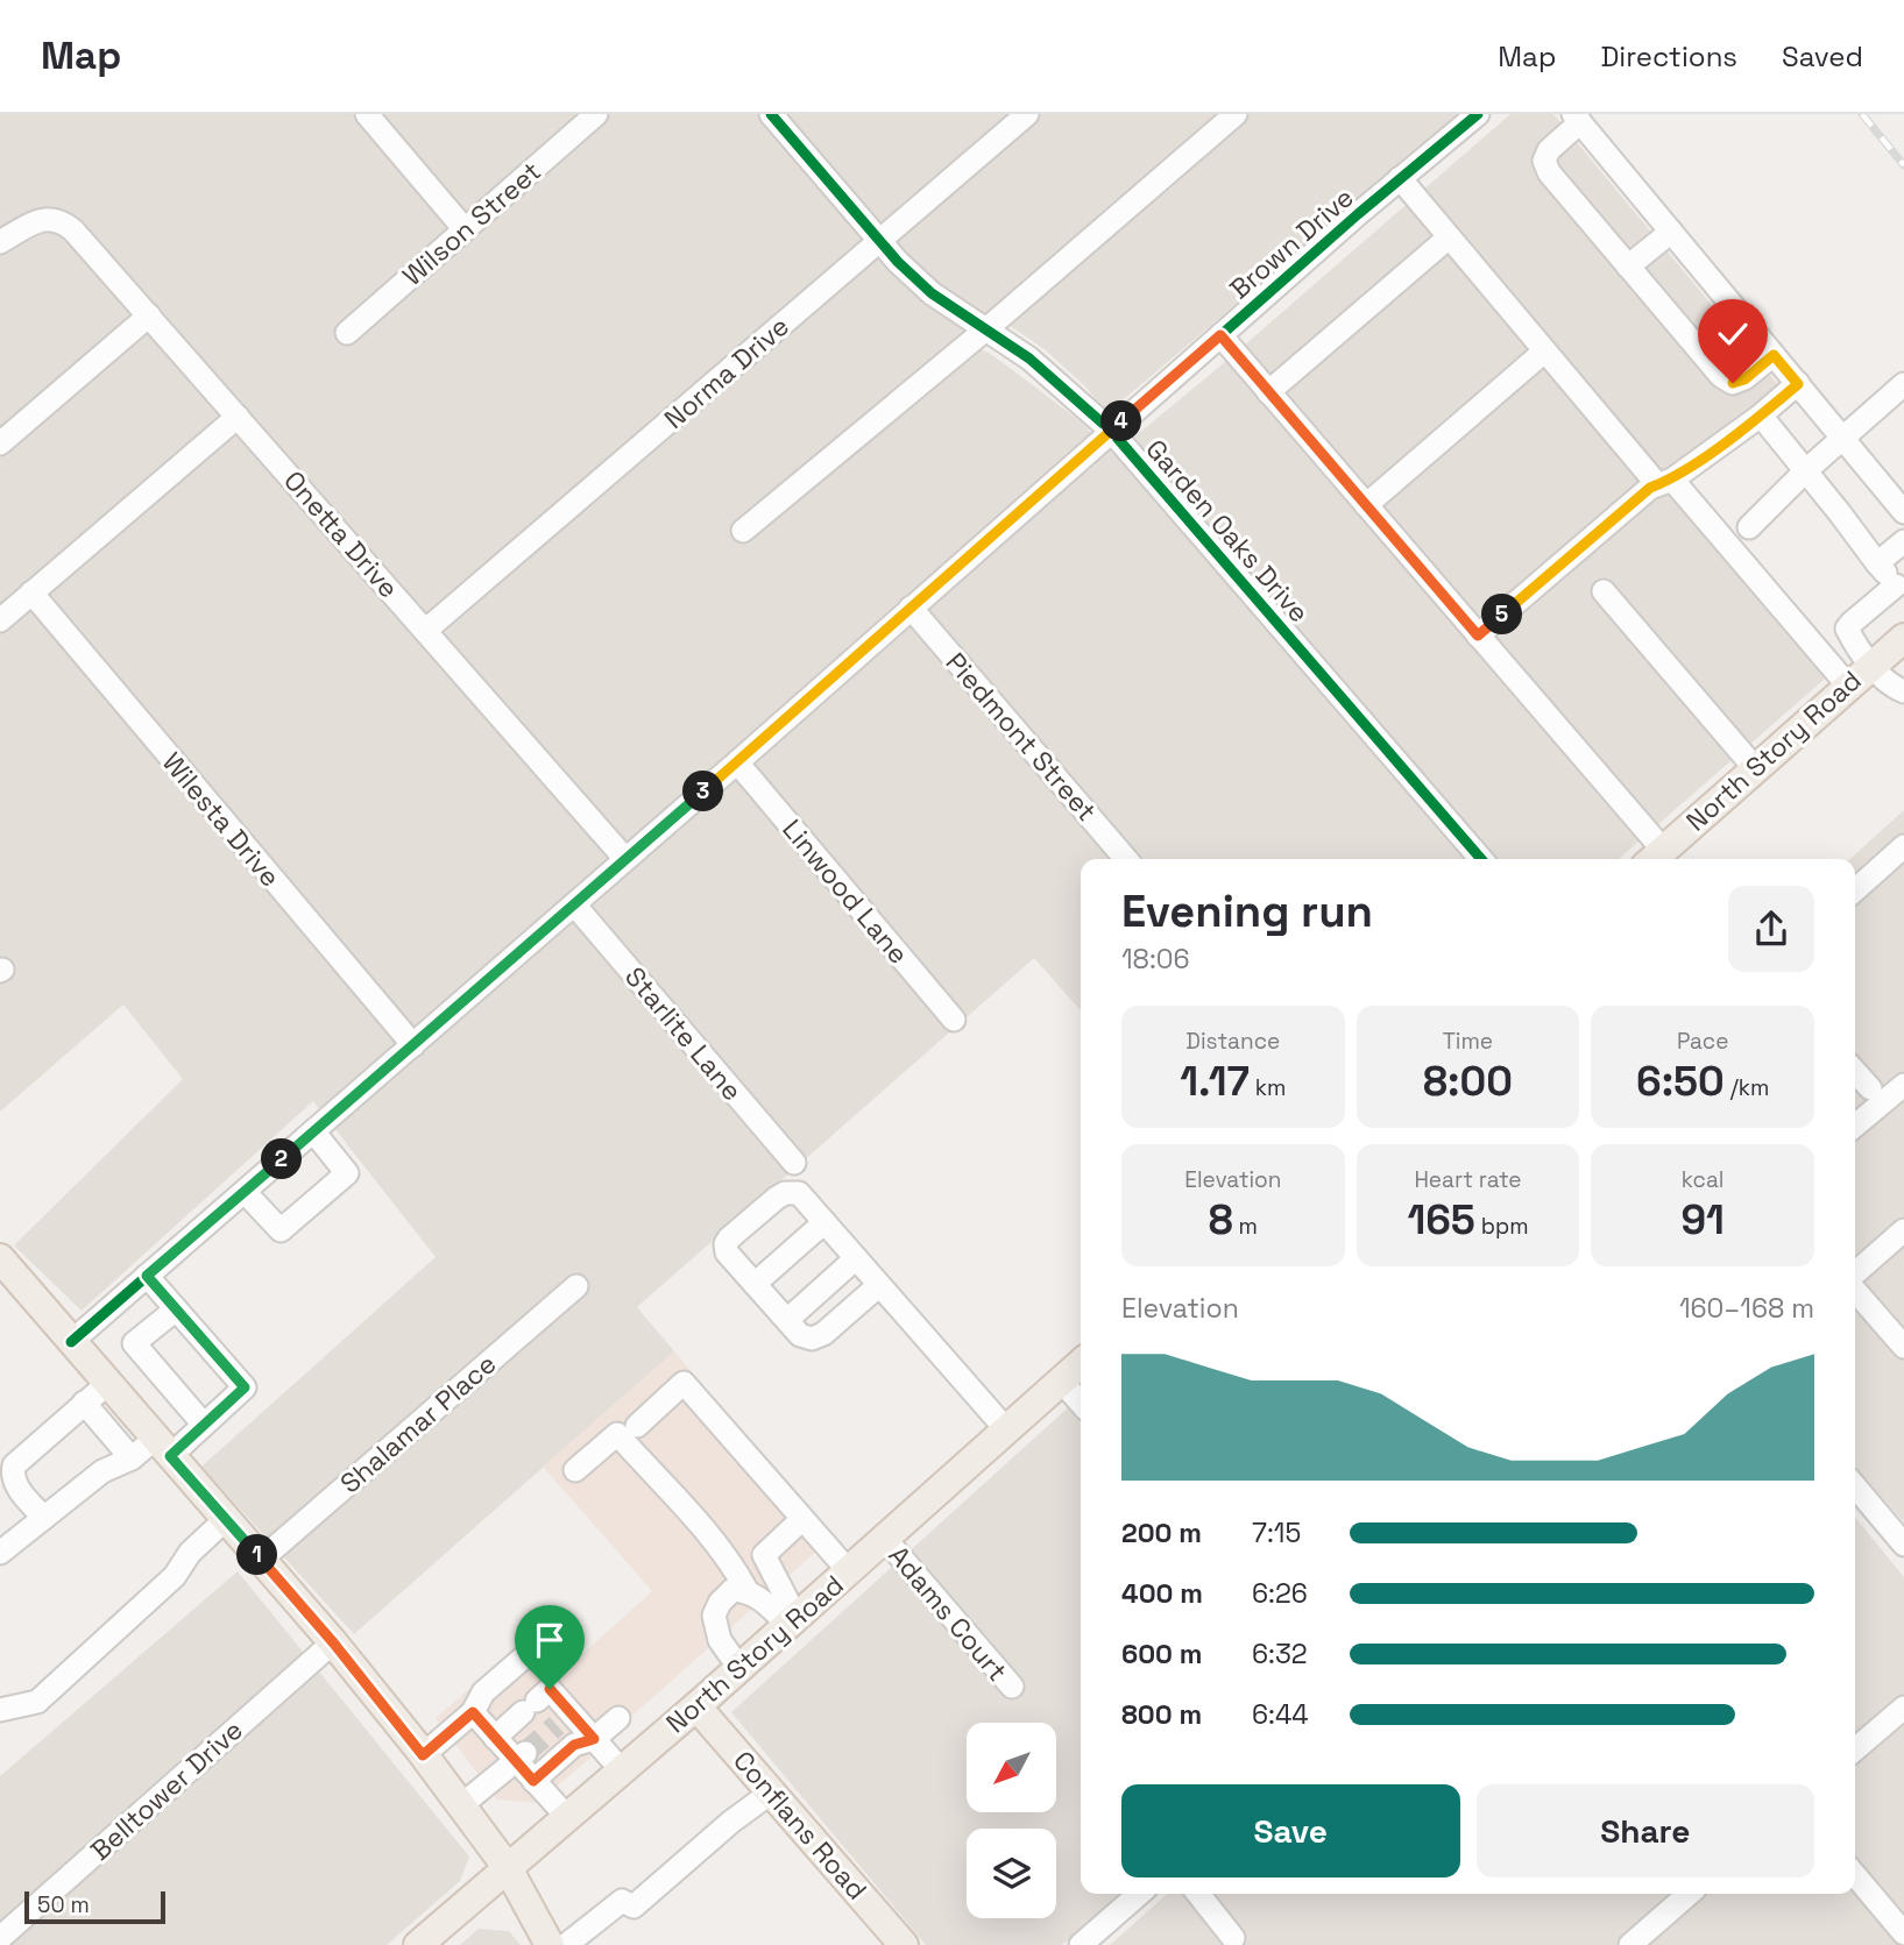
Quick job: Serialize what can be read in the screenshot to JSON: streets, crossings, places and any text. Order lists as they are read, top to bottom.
{
  "streets": {
    "main road": ["North Story Road", "Conflans Road"],
    "street": [
      "Wilson Street",
      "Brown Drive",
      "Norma Drive",
      "Garden Oaks Drive",
      "Onetta Drive",
      "Piedmont Street",
      "Wilesta Drive",
      "Linwood Lane",
      "Starlite Lane",
      "Shalamar Place",
      "Adams Court",
      "Belltower Drive"
    ]
  },
  "crossings": [
    ["Brown Drive", "Garden Oaks Drive"],
    ["Brown Drive", "Onetta Drive"],
    ["Brown Drive", "Piedmont Street"],
    ["Brown Drive", "Wilesta Drive"],
    ["Brown Drive", "Linwood Lane"],
    ["Brown Drive", "Starlite Lane"],
    ["Norma Drive", "Garden Oaks Drive"],
    ["Norma Drive", "Onetta Drive"],
    ["North Story Road", "Adams Court"],
    ["North Story Road", "Conflans Road"]
  ],
  "scale_bar": "50 m",
  "north": "bottom left",
  "page": {
    "header": "Map",
    "nav": ["Map", "Directions", "Saved"],
    "pins": [
      "4",
      "5",
      "3",
      "2",
      "1"
    ],
    "heading": ["Evening run", "18:06"],
    "stats": [
      ["Distance", "1.17 km"],
      ["Time", "8:00"],
      ["Pace", "6:50 /km"],
      ["Elevation", "8 m"],
      ["Heart rate", "165 bpm"],
      ["kcal", "91"]
    ],
    "chart": ["Elevation", "160–168 m"],
    "list": [
      {
        "name": "200 m",
        "note": "7:15"
      },
      {
        "name": "400 m",
        "note": "6:26"
      },
      {
        "name": "600 m",
        "note": "6:32"
      },
      {
        "name": "800 m",
        "note": "6:44"
      }
    ],
    "buttons": ["Save", "Share"],
    "scale": "50 m"
  }
}
